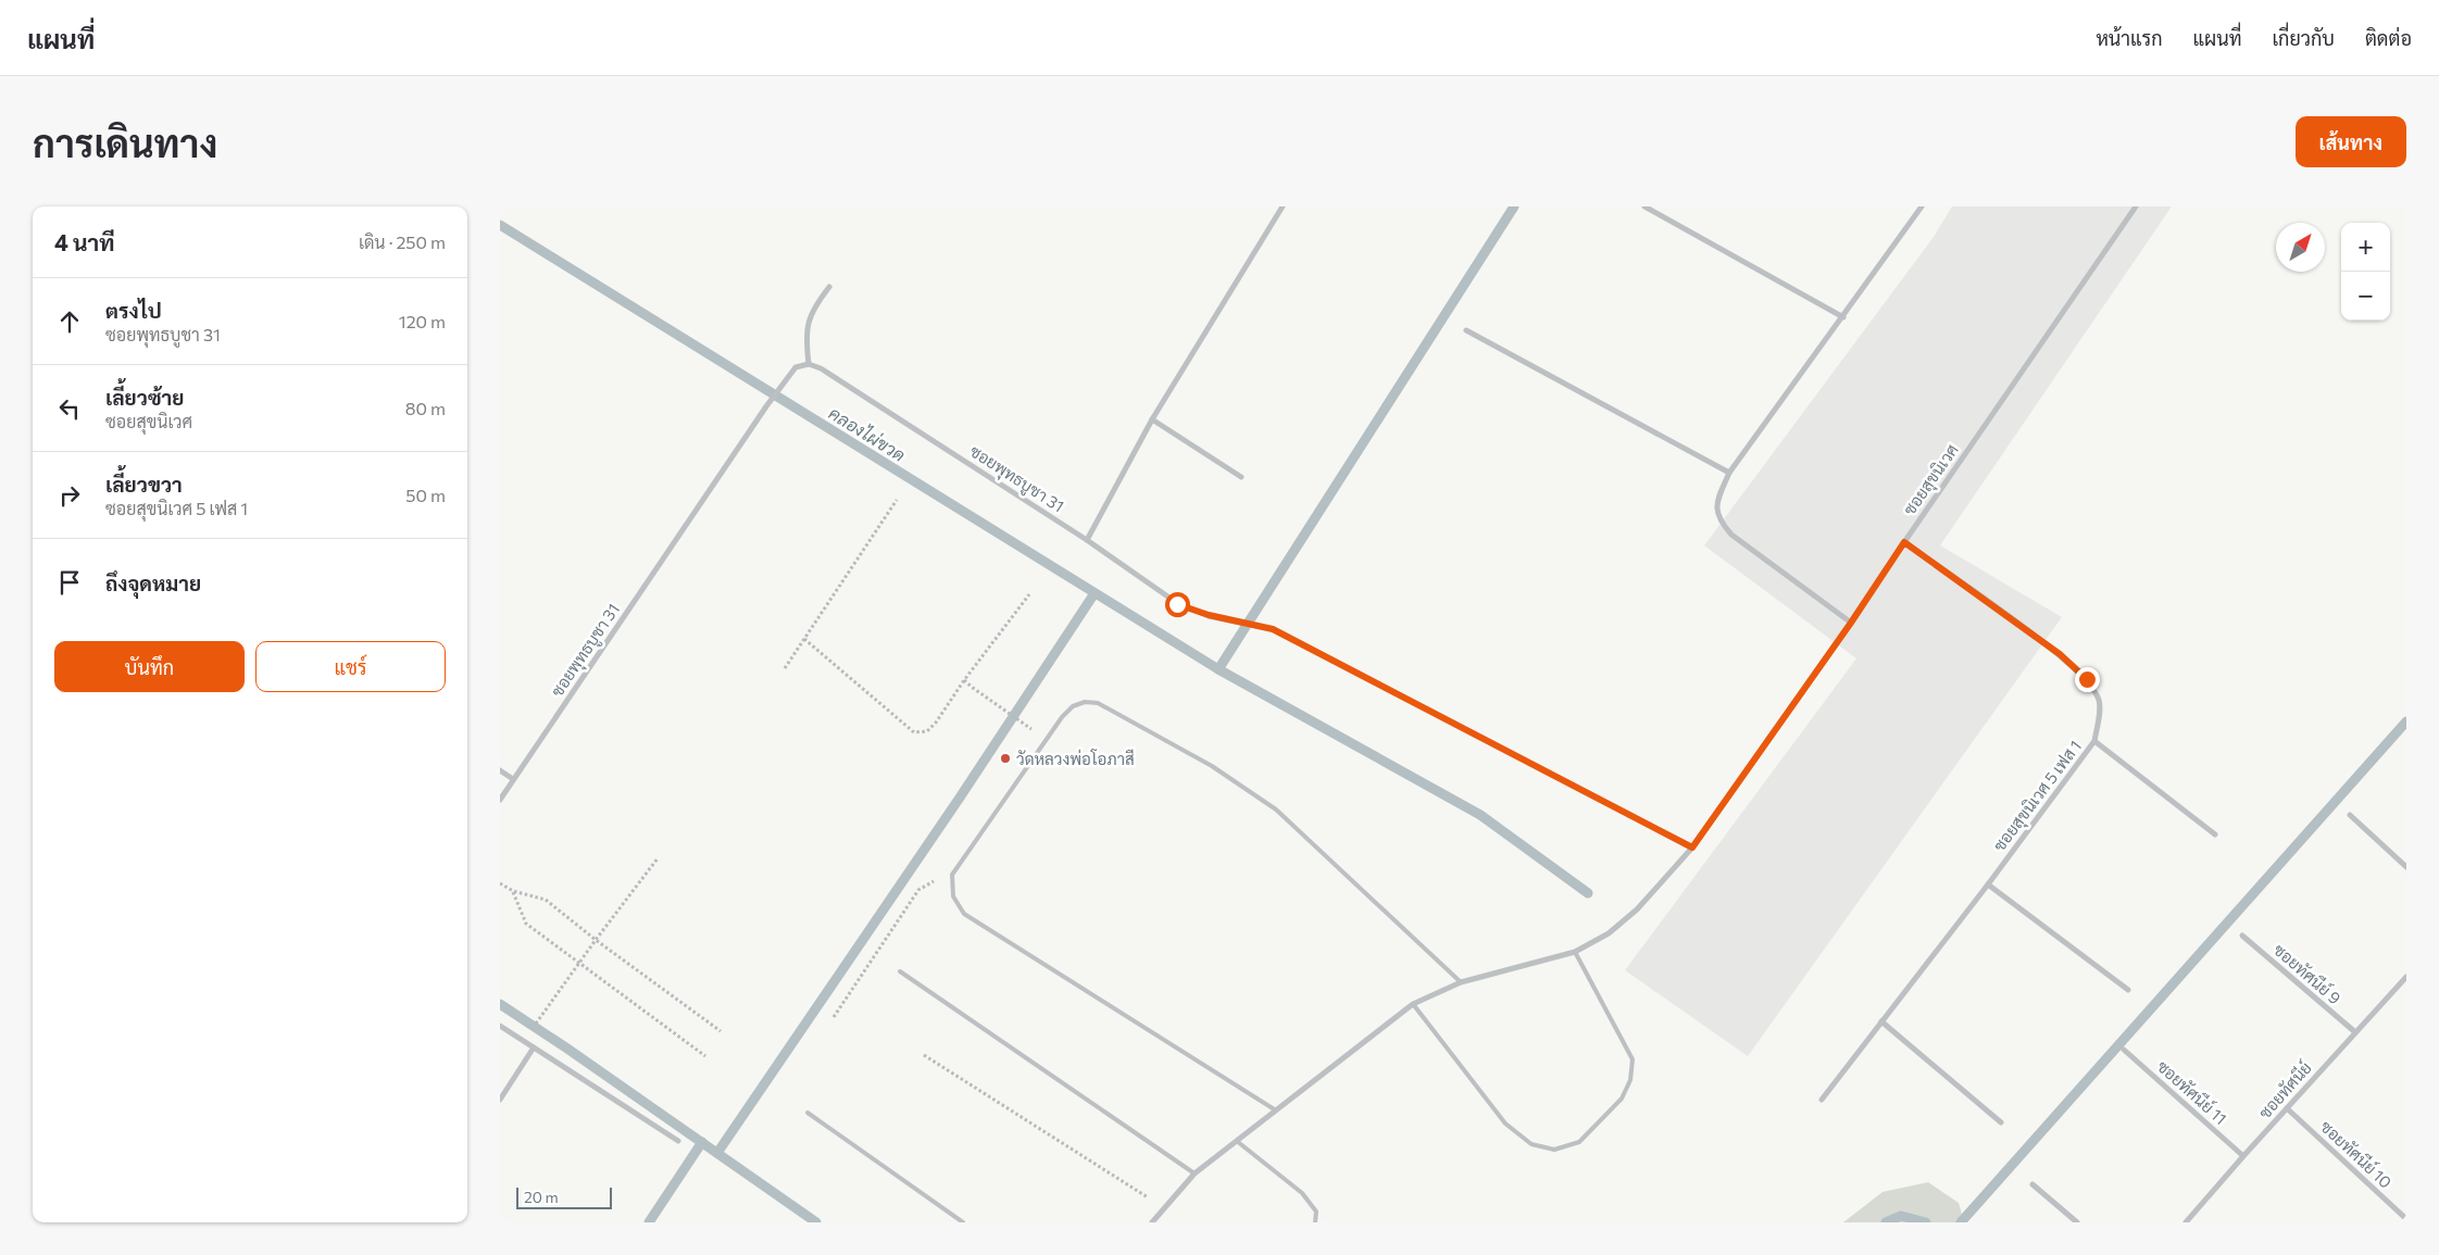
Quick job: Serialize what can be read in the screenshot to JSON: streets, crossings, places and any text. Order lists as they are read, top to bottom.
{
  "streets": {
    "street": [
      "ซอยพุทธบูชา 31",
      "ซอยสุขนิเวศ",
      "ซอยสุขนิเวศ 5 เฟส 1",
      "ซอยทัศนีย์ 9",
      "ซอยทัศนีย์",
      "ซอยทัศนีย์ 11",
      "ซอยทัศนีย์ 10"
    ]
  },
  "crossings": [
    ["ซอยพุทธบูชา 31", "ซอยสุขนิเวศ"],
    ["ซอยสุขนิเวศ", "ซอยสุขนิเวศ 5 เฟส 1"],
    ["ซอยทัศนีย์ 9", "ซอยทัศนีย์"],
    ["ซอยทัศนีย์", "ซอยทัศนีย์ 11"],
    ["ซอยทัศนีย์", "ซอยทัศนีย์ 10"]
  ],
  "water": ["คลองไผ่ขวด"],
  "places": ["วัดหลวงพ่อโอภาสี"],
  "scale_bar": "20 m",
  "north": "top right",
  "page": {
    "header": "แผนที่",
    "nav": [
      "หน้าแรก",
      "แผนที่",
      "เกี่ยวกับ",
      "ติดต่อ"
    ],
    "buttons": [
      "เส้นทาง",
      ["บันทึก", "แชร์"]
    ],
    "title": "การเดินทาง",
    "heading": ["4 นาที", "เดิน · 250 m"],
    "map_buttons": ["+", "−"],
    "list": [
      ["ตรงไป", "ซอยพุทธบูชา 31", "120 m"],
      ["เลี้ยวซ้าย", "ซอยสุขนิเวศ", "80 m"],
      ["เลี้ยวขวา", "ซอยสุขนิเวศ 5 เฟส 1", "50 m"],
      "ถึงจุดหมาย"
    ],
    "scale": "20 m"
  }
}
